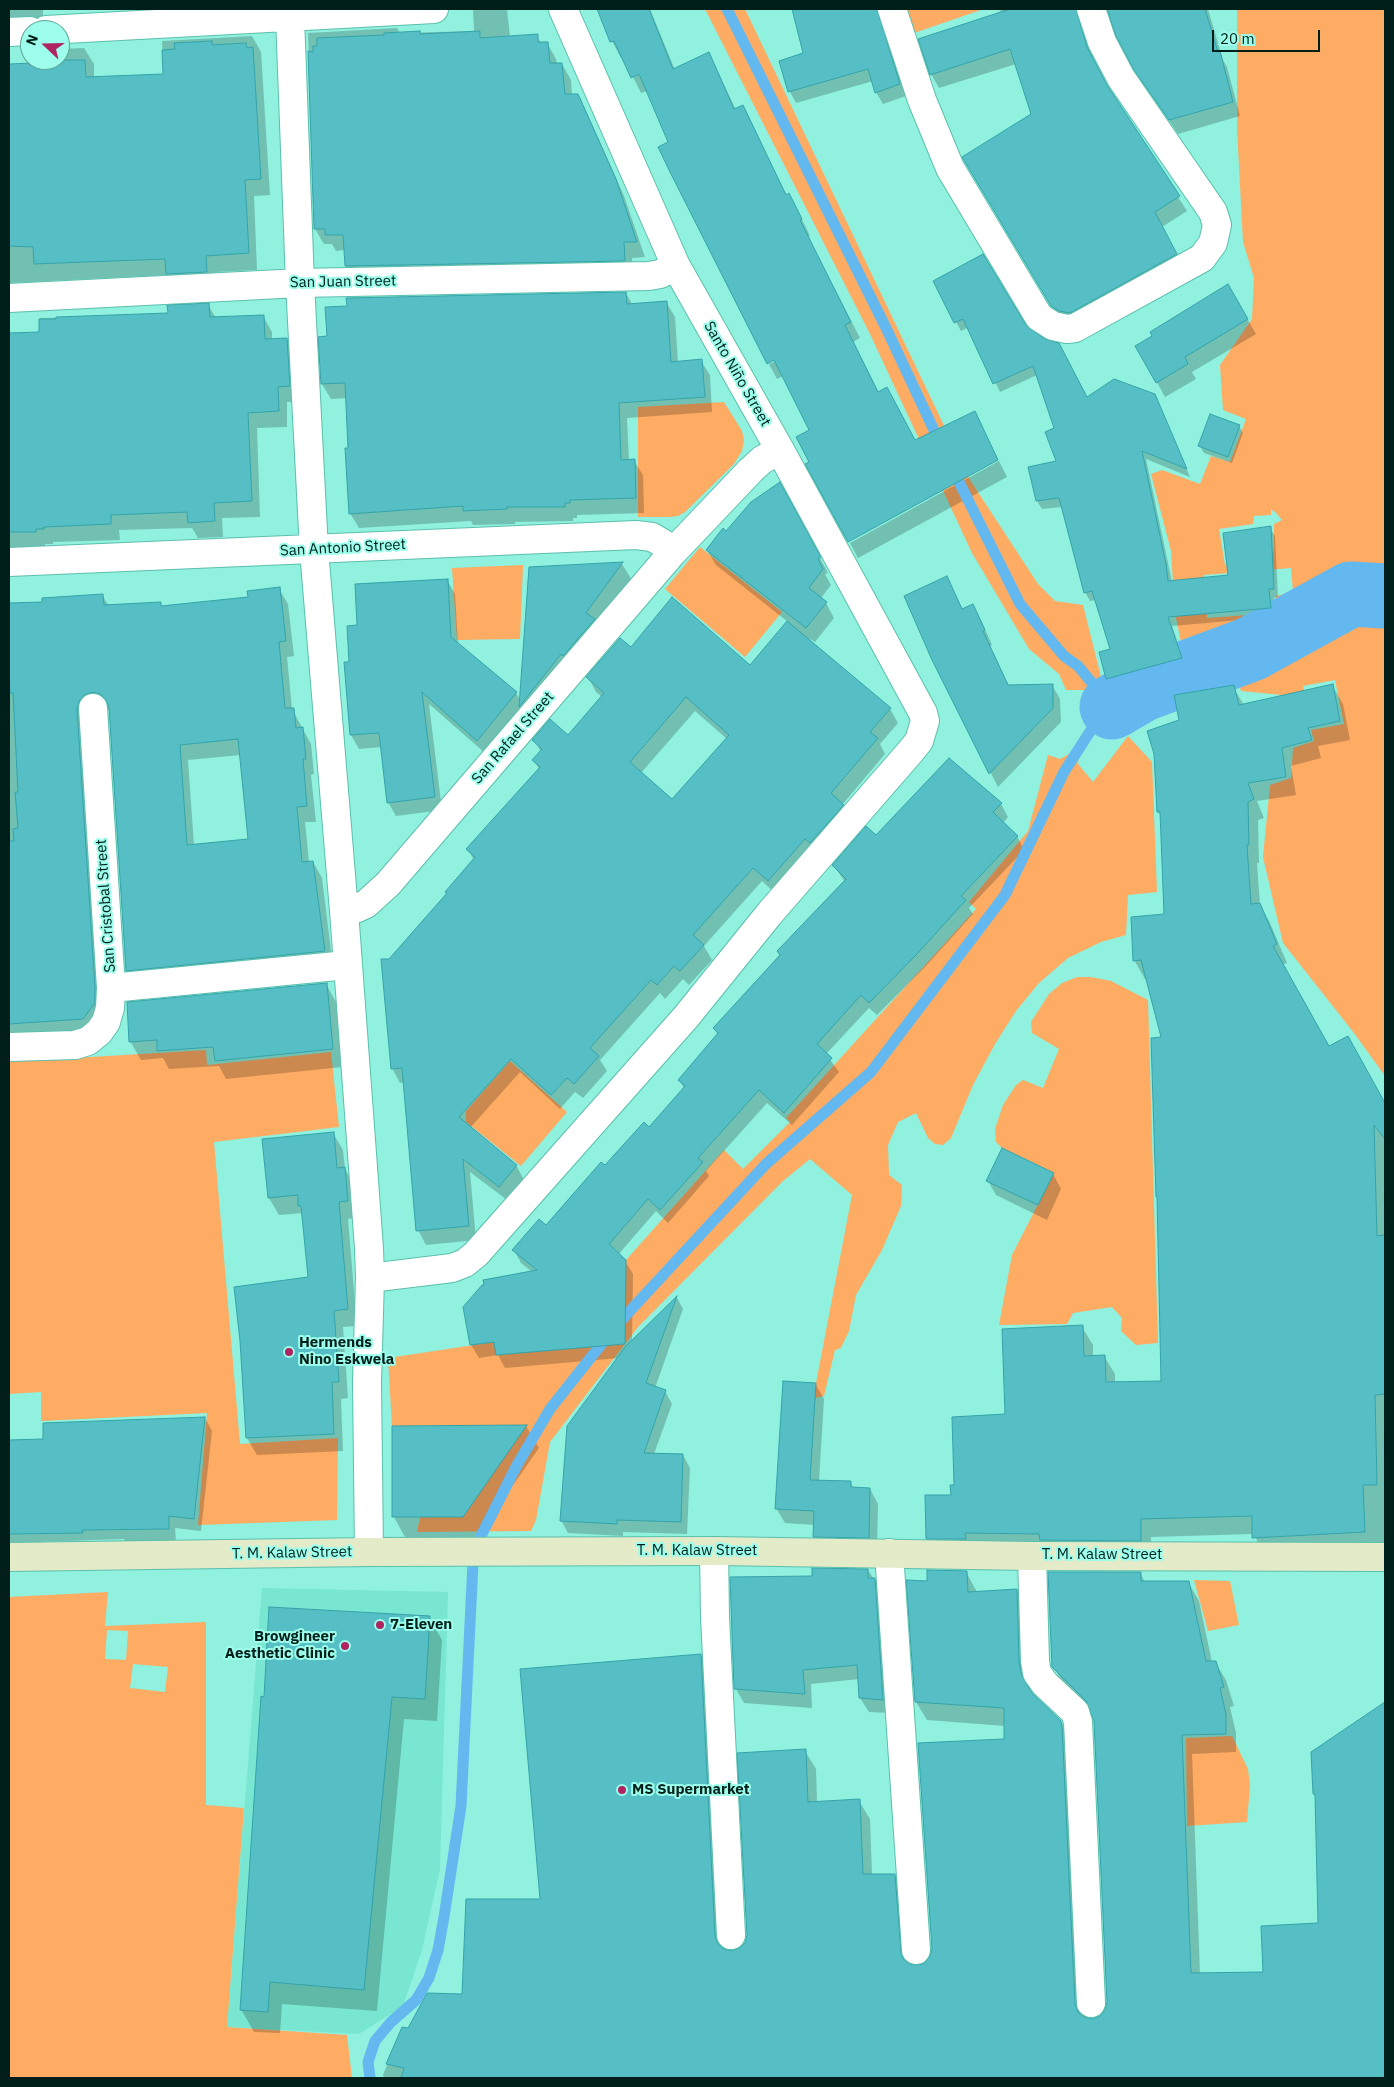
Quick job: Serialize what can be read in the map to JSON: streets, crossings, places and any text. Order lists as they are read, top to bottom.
{
  "streets": {
    "street": [
      "San Juan Street",
      "Santo Niño Street",
      "San Antonio Street",
      "San Rafael Street",
      "San Cristobal Street",
      "T. M. Kalaw Street"
    ]
  },
  "crossings": [
    ["San Juan Street", "Santo Niño Street"],
    ["Santo Niño Street", "San Rafael Street"],
    ["San Antonio Street", "San Rafael Street"]
  ],
  "places": [
    "Hermends Nino Eskwela",
    "7-Eleven",
    "Browgineer Aesthetic Clinic",
    "MS Supermarket"
  ],
  "scale_bar": "20 m",
  "north": "left"
}
